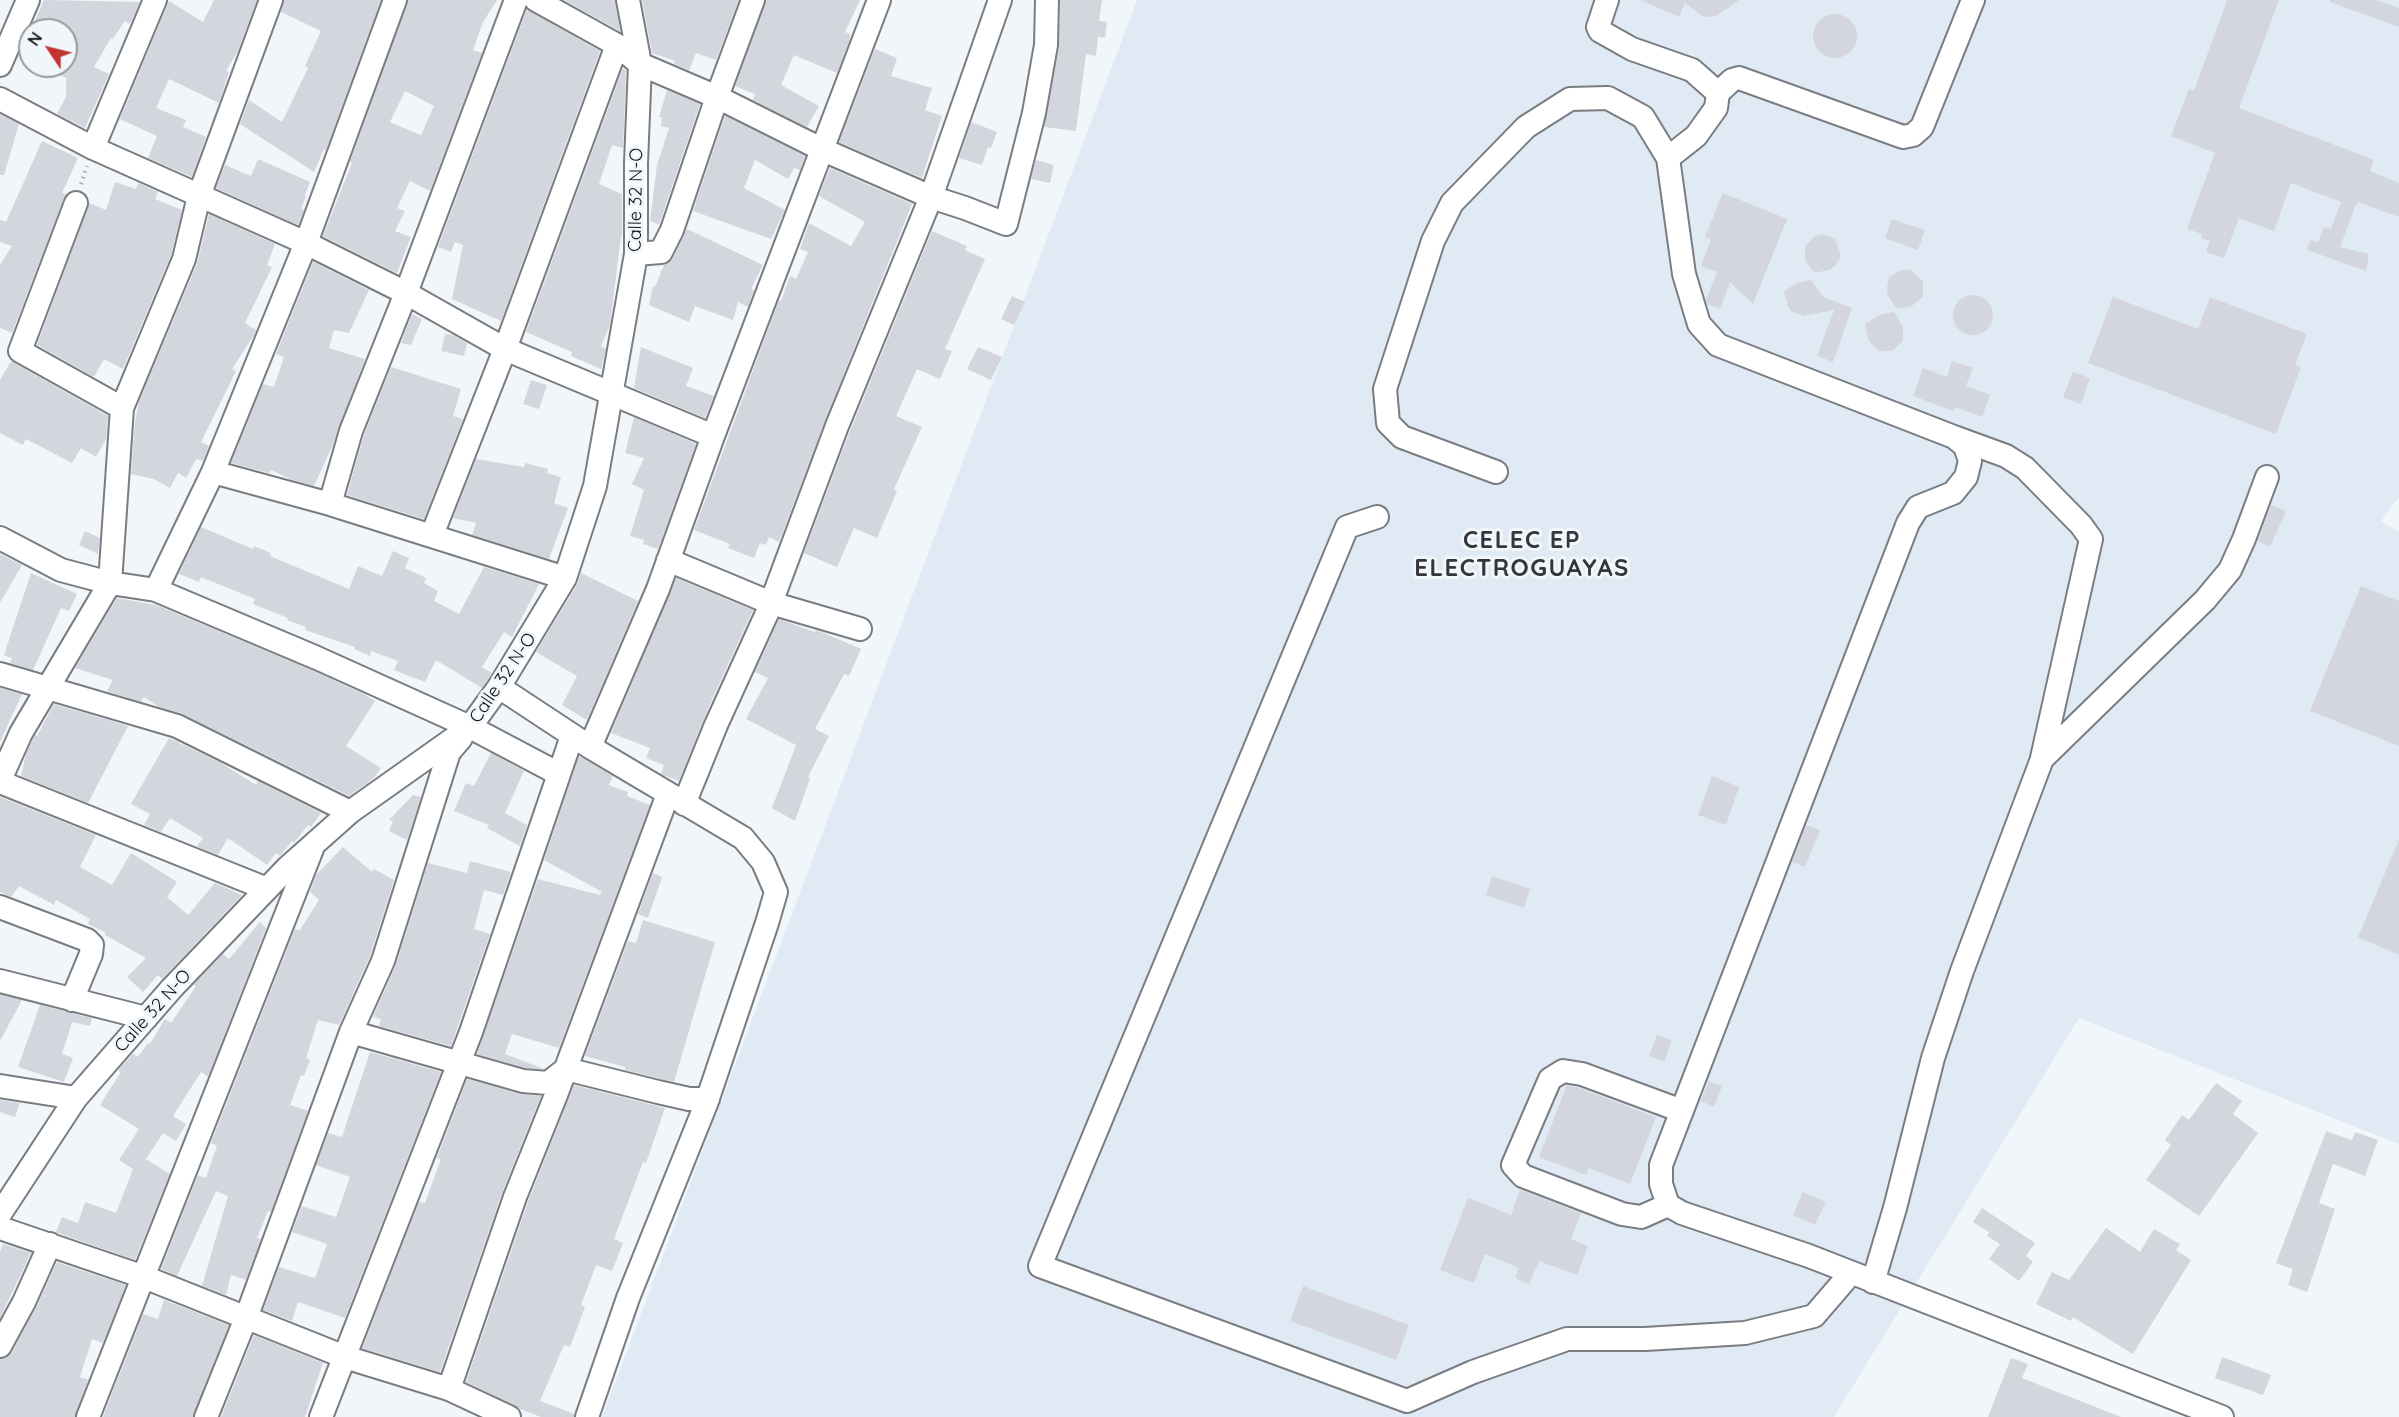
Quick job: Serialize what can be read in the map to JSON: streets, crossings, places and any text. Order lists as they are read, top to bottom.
{
  "streets": {
    "street": ["Calle 32 N-O"]
  },
  "districts": ["CELEC EP ELECTROGUAYAS"],
  "north": "top left"
}
